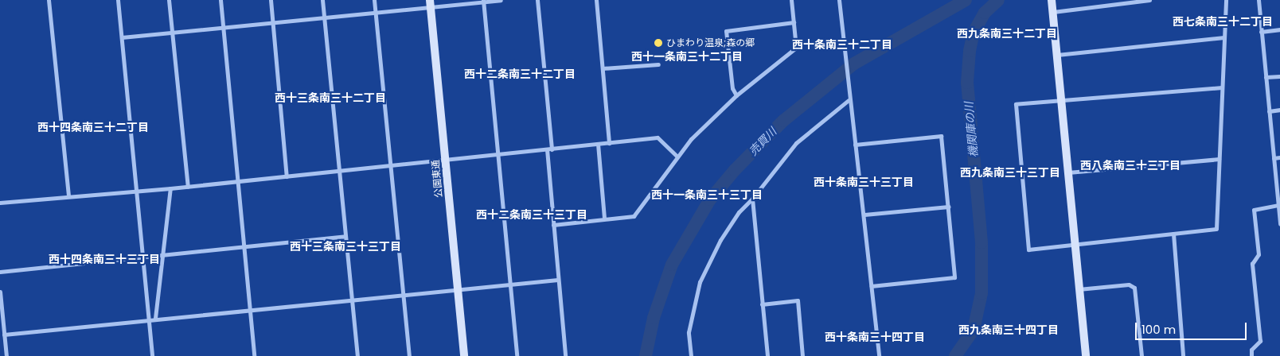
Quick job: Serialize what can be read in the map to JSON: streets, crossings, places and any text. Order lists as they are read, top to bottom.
{
  "streets": {
    "street": ["公園東通"]
  },
  "districts": [
    "西七条南三十二丁目",
    "西九条南三十二丁目",
    "西十条南三十二丁目",
    "西十一条南三十二丁目",
    "西十二条南三十二丁目",
    "西十三条南三十二丁目",
    "西十四条南三十二丁目",
    "西八条南三十三丁目",
    "西九条南三十三丁目",
    "西十条南三十三丁目",
    "西十一条南三十三丁目",
    "西十二条南三十三丁目",
    "西十三条南三十三丁目",
    "西十四条南三十三丁目",
    "西九条南三十四丁目",
    "西十条南三十四丁目"
  ],
  "water": ["機関庫の川", "売買川"],
  "places": ["ひまわり温泉;森の郷"],
  "scale_bar": "100 m"
}
